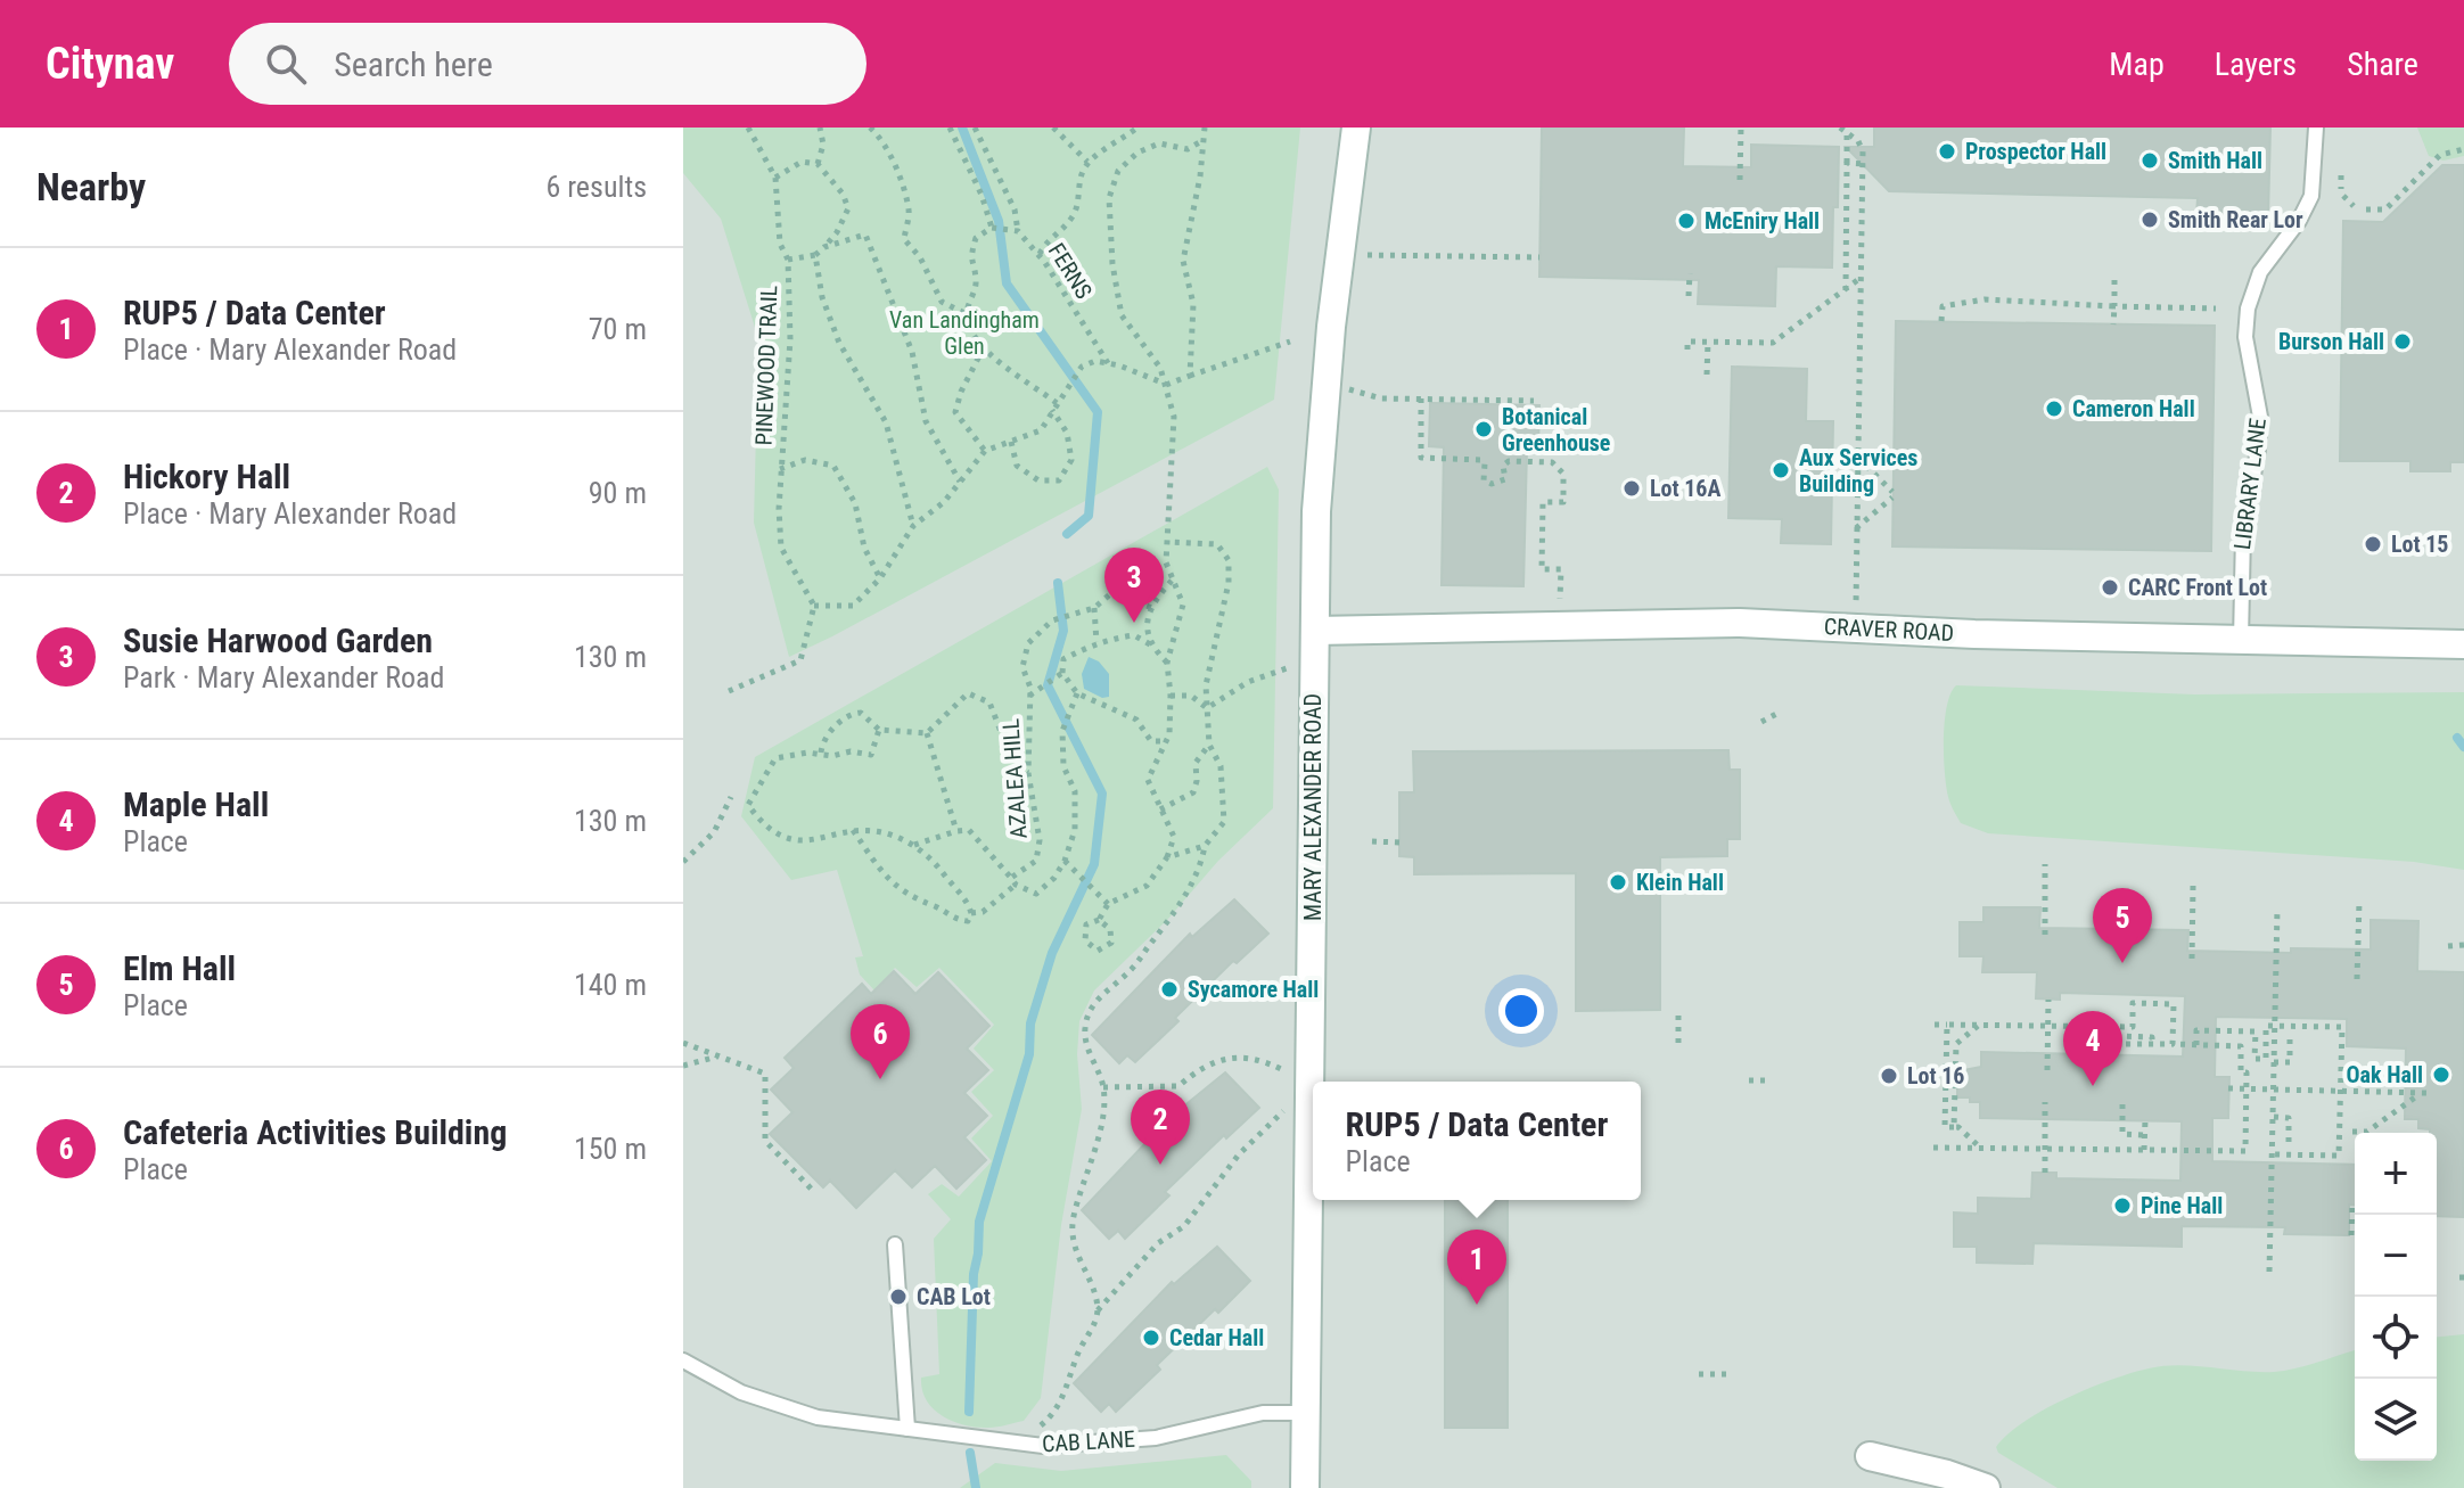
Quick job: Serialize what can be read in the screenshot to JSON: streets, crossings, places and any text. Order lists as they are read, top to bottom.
{
  "streets": {
    "street": ["CRAVER ROAD", "MARY ALEXANDER ROAD"],
    "lane": ["LIBRARY LANE", "CAB LANE"],
    "path": ["FERNS", "PINEWOOD TRAIL", "AZALEA HILL"]
  },
  "crossings": [
    ["LIBRARY LANE", "CRAVER ROAD"],
    ["CRAVER ROAD", "MARY ALEXANDER ROAD"],
    ["MARY ALEXANDER ROAD", "CAB LANE"]
  ],
  "parks": ["Van Landingham Glen"],
  "places": [
    "Prospector Hall",
    "Smith Hall",
    "Smith Rear Lor",
    "McEniry Hall",
    "Burson Hall",
    "Cameron Hall",
    "Botanical Greenhouse",
    "Aux Services Building",
    "Lot 16A",
    "Lot 15",
    "CARC Front Lot",
    "Klein Hall",
    "Sycamore Hall",
    "Oak Hall",
    "Lot 16",
    "Pine Hall",
    "CAB Lot",
    "Cedar Hall"
  ],
  "page": {
    "header": "Citynav",
    "search": "Search here",
    "nav": ["Map", "Layers", "Share"],
    "heading": ["Nearby", "6 results"],
    "list": [
      {
        "mark": "1",
        "name": "RUP5 / Data Center",
        "note": "Place · Mary Alexander Road",
        "value": "70 m"
      },
      {
        "mark": "2",
        "name": "Hickory Hall",
        "note": "Place · Mary Alexander Road",
        "value": "90 m"
      },
      {
        "mark": "3",
        "name": "Susie Harwood Garden",
        "note": "Park · Mary Alexander Road",
        "value": "130 m"
      },
      {
        "mark": "4",
        "name": "Maple Hall",
        "note": "Place",
        "value": "130 m"
      },
      {
        "mark": "5",
        "name": "Elm Hall",
        "note": "Place",
        "value": "140 m"
      },
      {
        "mark": "6",
        "name": "Cafeteria Activities Building",
        "note": "Place",
        "value": "150 m"
      }
    ],
    "pins": [
      "3",
      "5",
      "6",
      "4",
      "2",
      "1"
    ],
    "popup": ["RUP5 / Data Center", "Place"],
    "map_buttons": ["+", "−"]
  }
}
